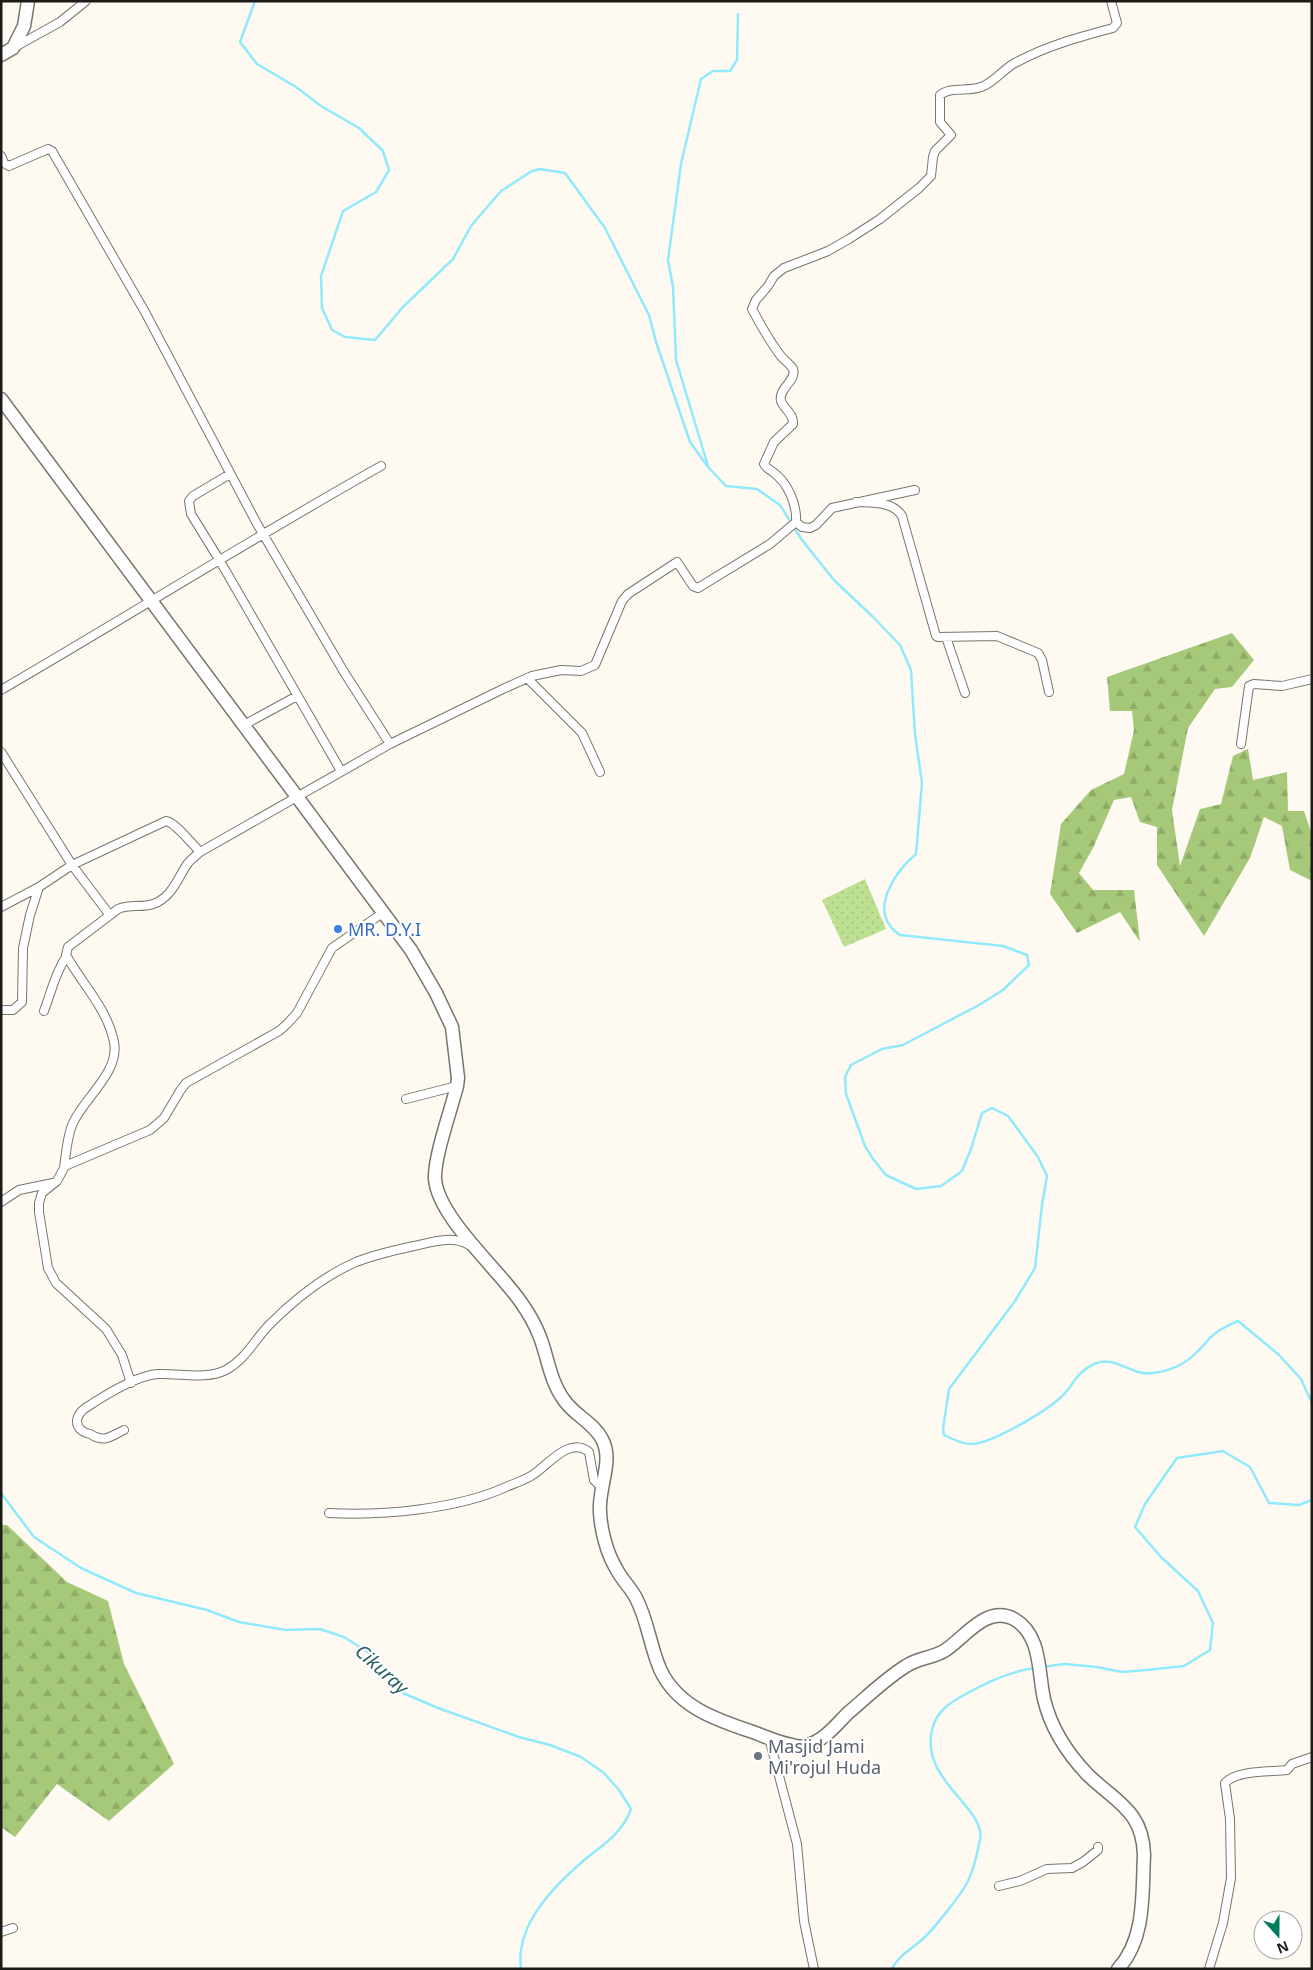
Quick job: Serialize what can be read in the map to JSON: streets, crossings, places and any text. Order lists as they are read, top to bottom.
{
  "water": ["Cikuray"],
  "places": ["MR. D.Y.I", "Masjid Jami Mi'rojul Huda"],
  "north": "bottom"
}
